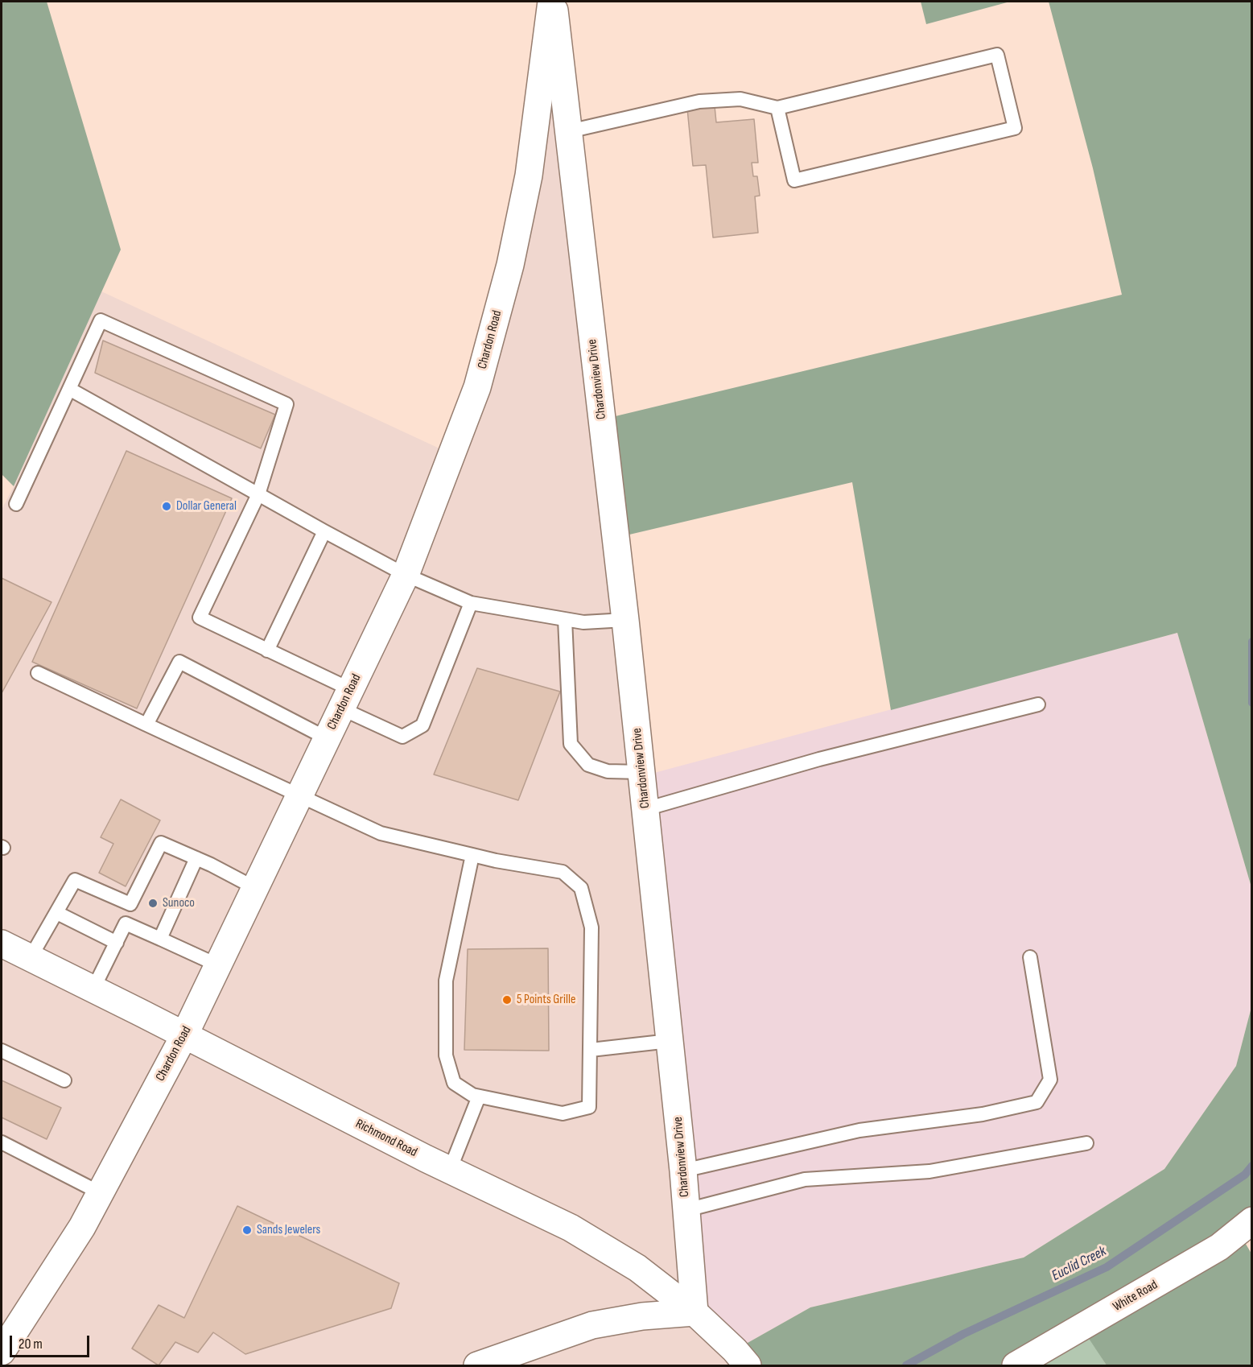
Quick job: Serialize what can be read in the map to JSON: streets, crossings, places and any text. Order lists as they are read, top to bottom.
{
  "streets": {
    "main road": [
      "Chardon Road",
      "Chardonview Drive",
      "Richmond Road",
      "White Road"
    ]
  },
  "crossings": [
    ["Chardon Road", "Chardonview Drive"],
    ["Chardon Road", "Richmond Road"],
    ["Chardonview Drive", "Richmond Road"]
  ],
  "water": ["Euclid Creek"],
  "places": [
    "Dollar General",
    "Sunoco",
    "5 Points Grille",
    "Sands Jewelers"
  ],
  "scale_bar": "20 m"
}
